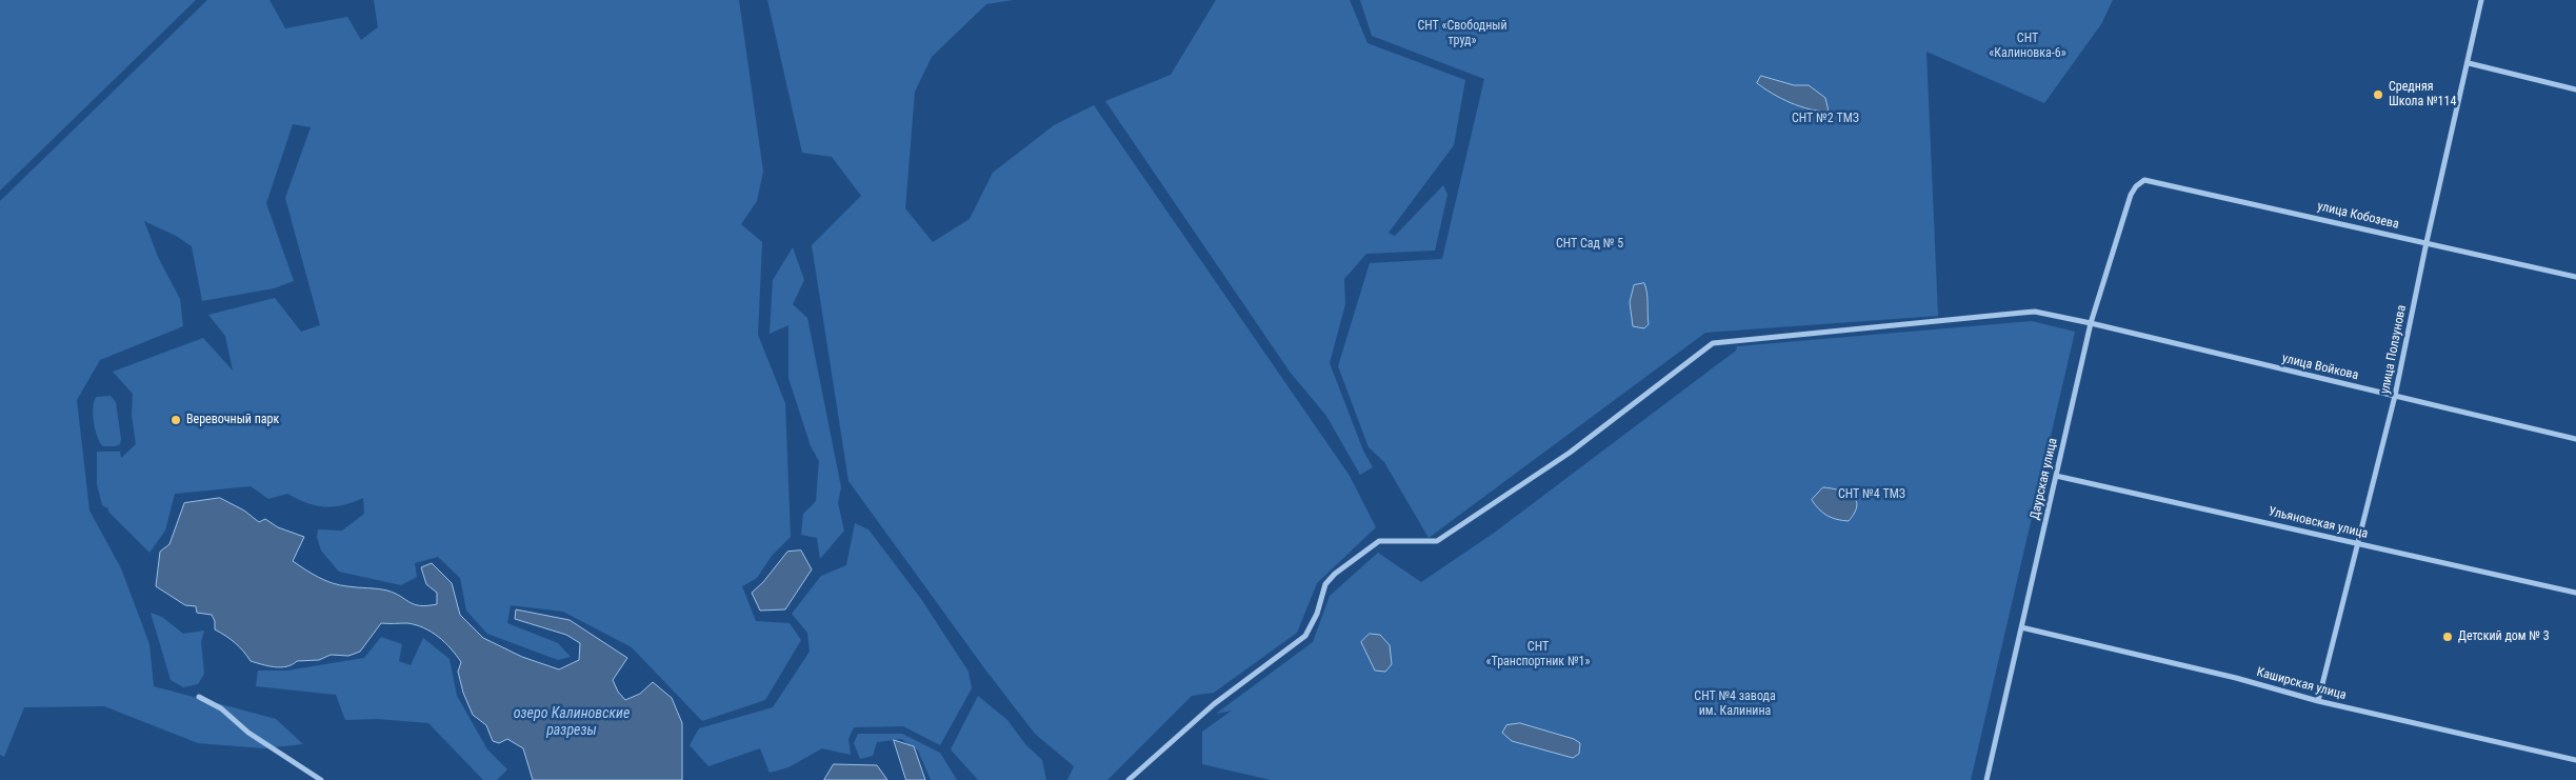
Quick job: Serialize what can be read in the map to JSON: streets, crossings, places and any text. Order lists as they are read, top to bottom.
{
  "streets": {
    "street": [
      "улица Кобозева",
      "улица Ползунова",
      "улица Войкова",
      "Даурская улица",
      "Ульяновская улица",
      "Каширская улица"
    ]
  },
  "crossings": [
    ["улица Кобозева", "улица Ползунова"],
    ["улица Кобозева", "Даурская улица"],
    ["улица Ползунова", "улица Войкова"],
    ["улица Ползунова", "Ульяновская улица"],
    ["улица Ползунова", "Каширская улица"],
    ["улица Войкова", "Даурская улица"],
    ["Даурская улица", "Ульяновская улица"],
    ["Даурская улица", "Каширская улица"]
  ],
  "water": ["озеро Калиновские разрезы"],
  "parks": [
    "СНТ «Свободный труд»",
    "СНТ «Калиновка-6»",
    "СНТ №2 ТМЗ",
    "СНТ Сад № 5",
    "СНТ №4 ТМЗ",
    "СНТ «Транспортник №1»",
    "СНТ №4 завода им. Калинина"
  ],
  "places": ["Средняя Школа №114", "Веревочный парк", "Детский дом № 3"]
}
